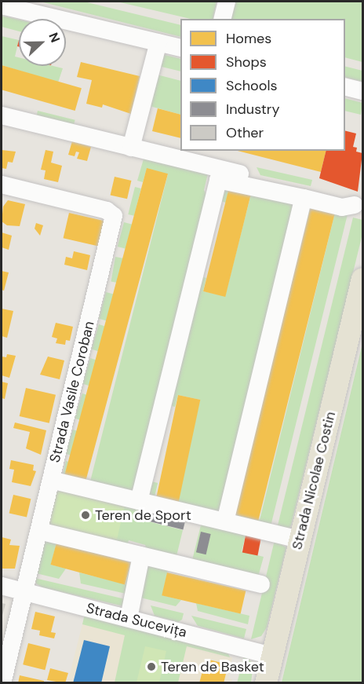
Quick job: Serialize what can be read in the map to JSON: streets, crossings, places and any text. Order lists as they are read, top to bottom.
{
  "streets": {
    "main road": ["Strada Nicolae Costin"],
    "street": ["Strada Vasile Coroban", "Strada Sucevița"]
  },
  "crossings": [
    ["Strada Vasile Coroban", "Strada Sucevița"],
    ["Strada Nicolae Costin", "Strada Sucevița"]
  ],
  "places": ["Teren de Sport", "Teren de Basket"],
  "legend": [
    "Homes",
    "Shops",
    "Schools",
    "Industry",
    "Other"
  ],
  "north": "right"
}
